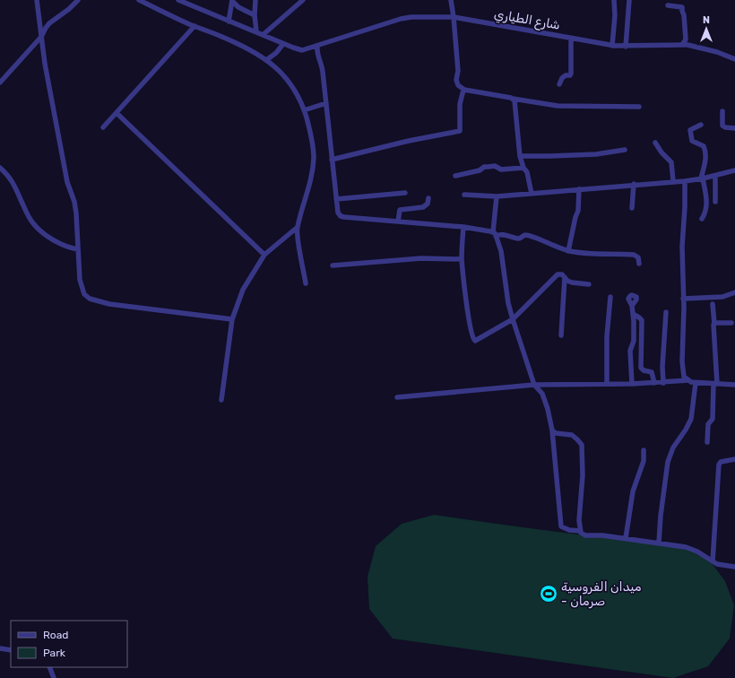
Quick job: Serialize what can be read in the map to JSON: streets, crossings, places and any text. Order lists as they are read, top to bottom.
{
  "streets": {
    "street": ["شارع الطياري"]
  },
  "places": {
    "sports": ["ميدان الفروسية - صرمان"]
  },
  "legend": ["Road", "Park"],
  "north": "top"
}
